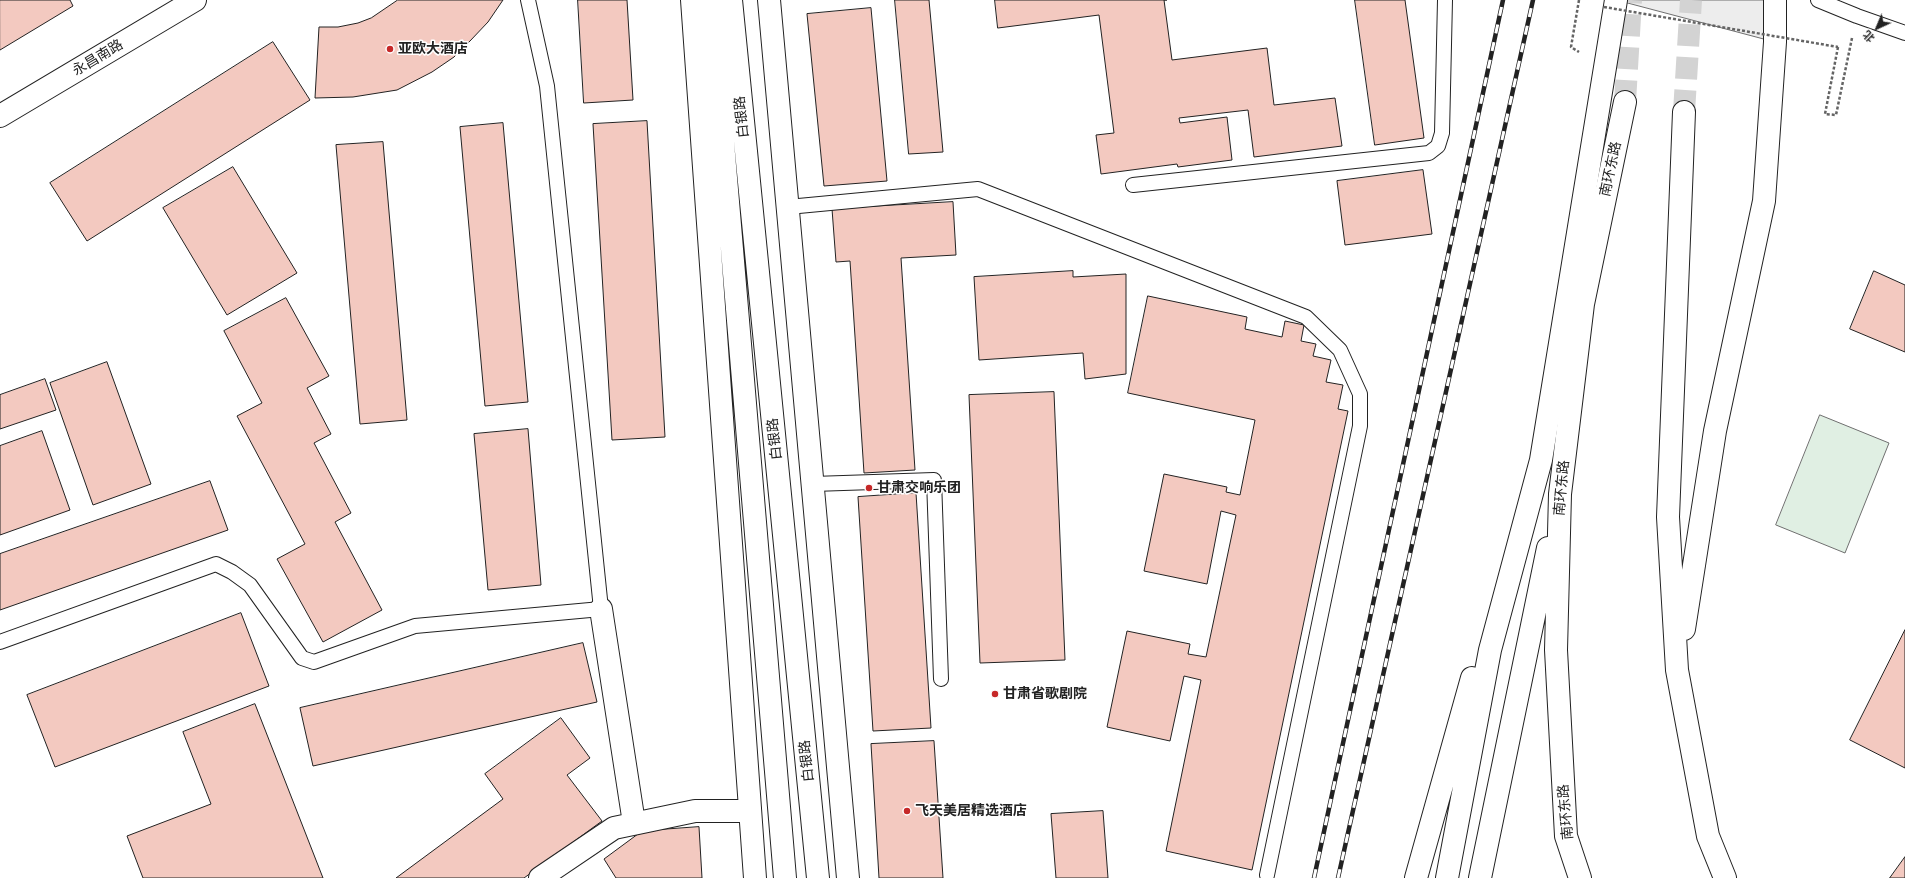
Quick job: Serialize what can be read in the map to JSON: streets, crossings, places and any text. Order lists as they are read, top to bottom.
{
  "streets": {
    "main road": ["永昌南路", "白银路", "南环东路"]
  },
  "places": [
    "亚欧大酒店",
    "甘肃交响乐团",
    "甘肃省歌剧院",
    "飞天美居精选酒店"
  ],
  "north": "bottom left"
}
